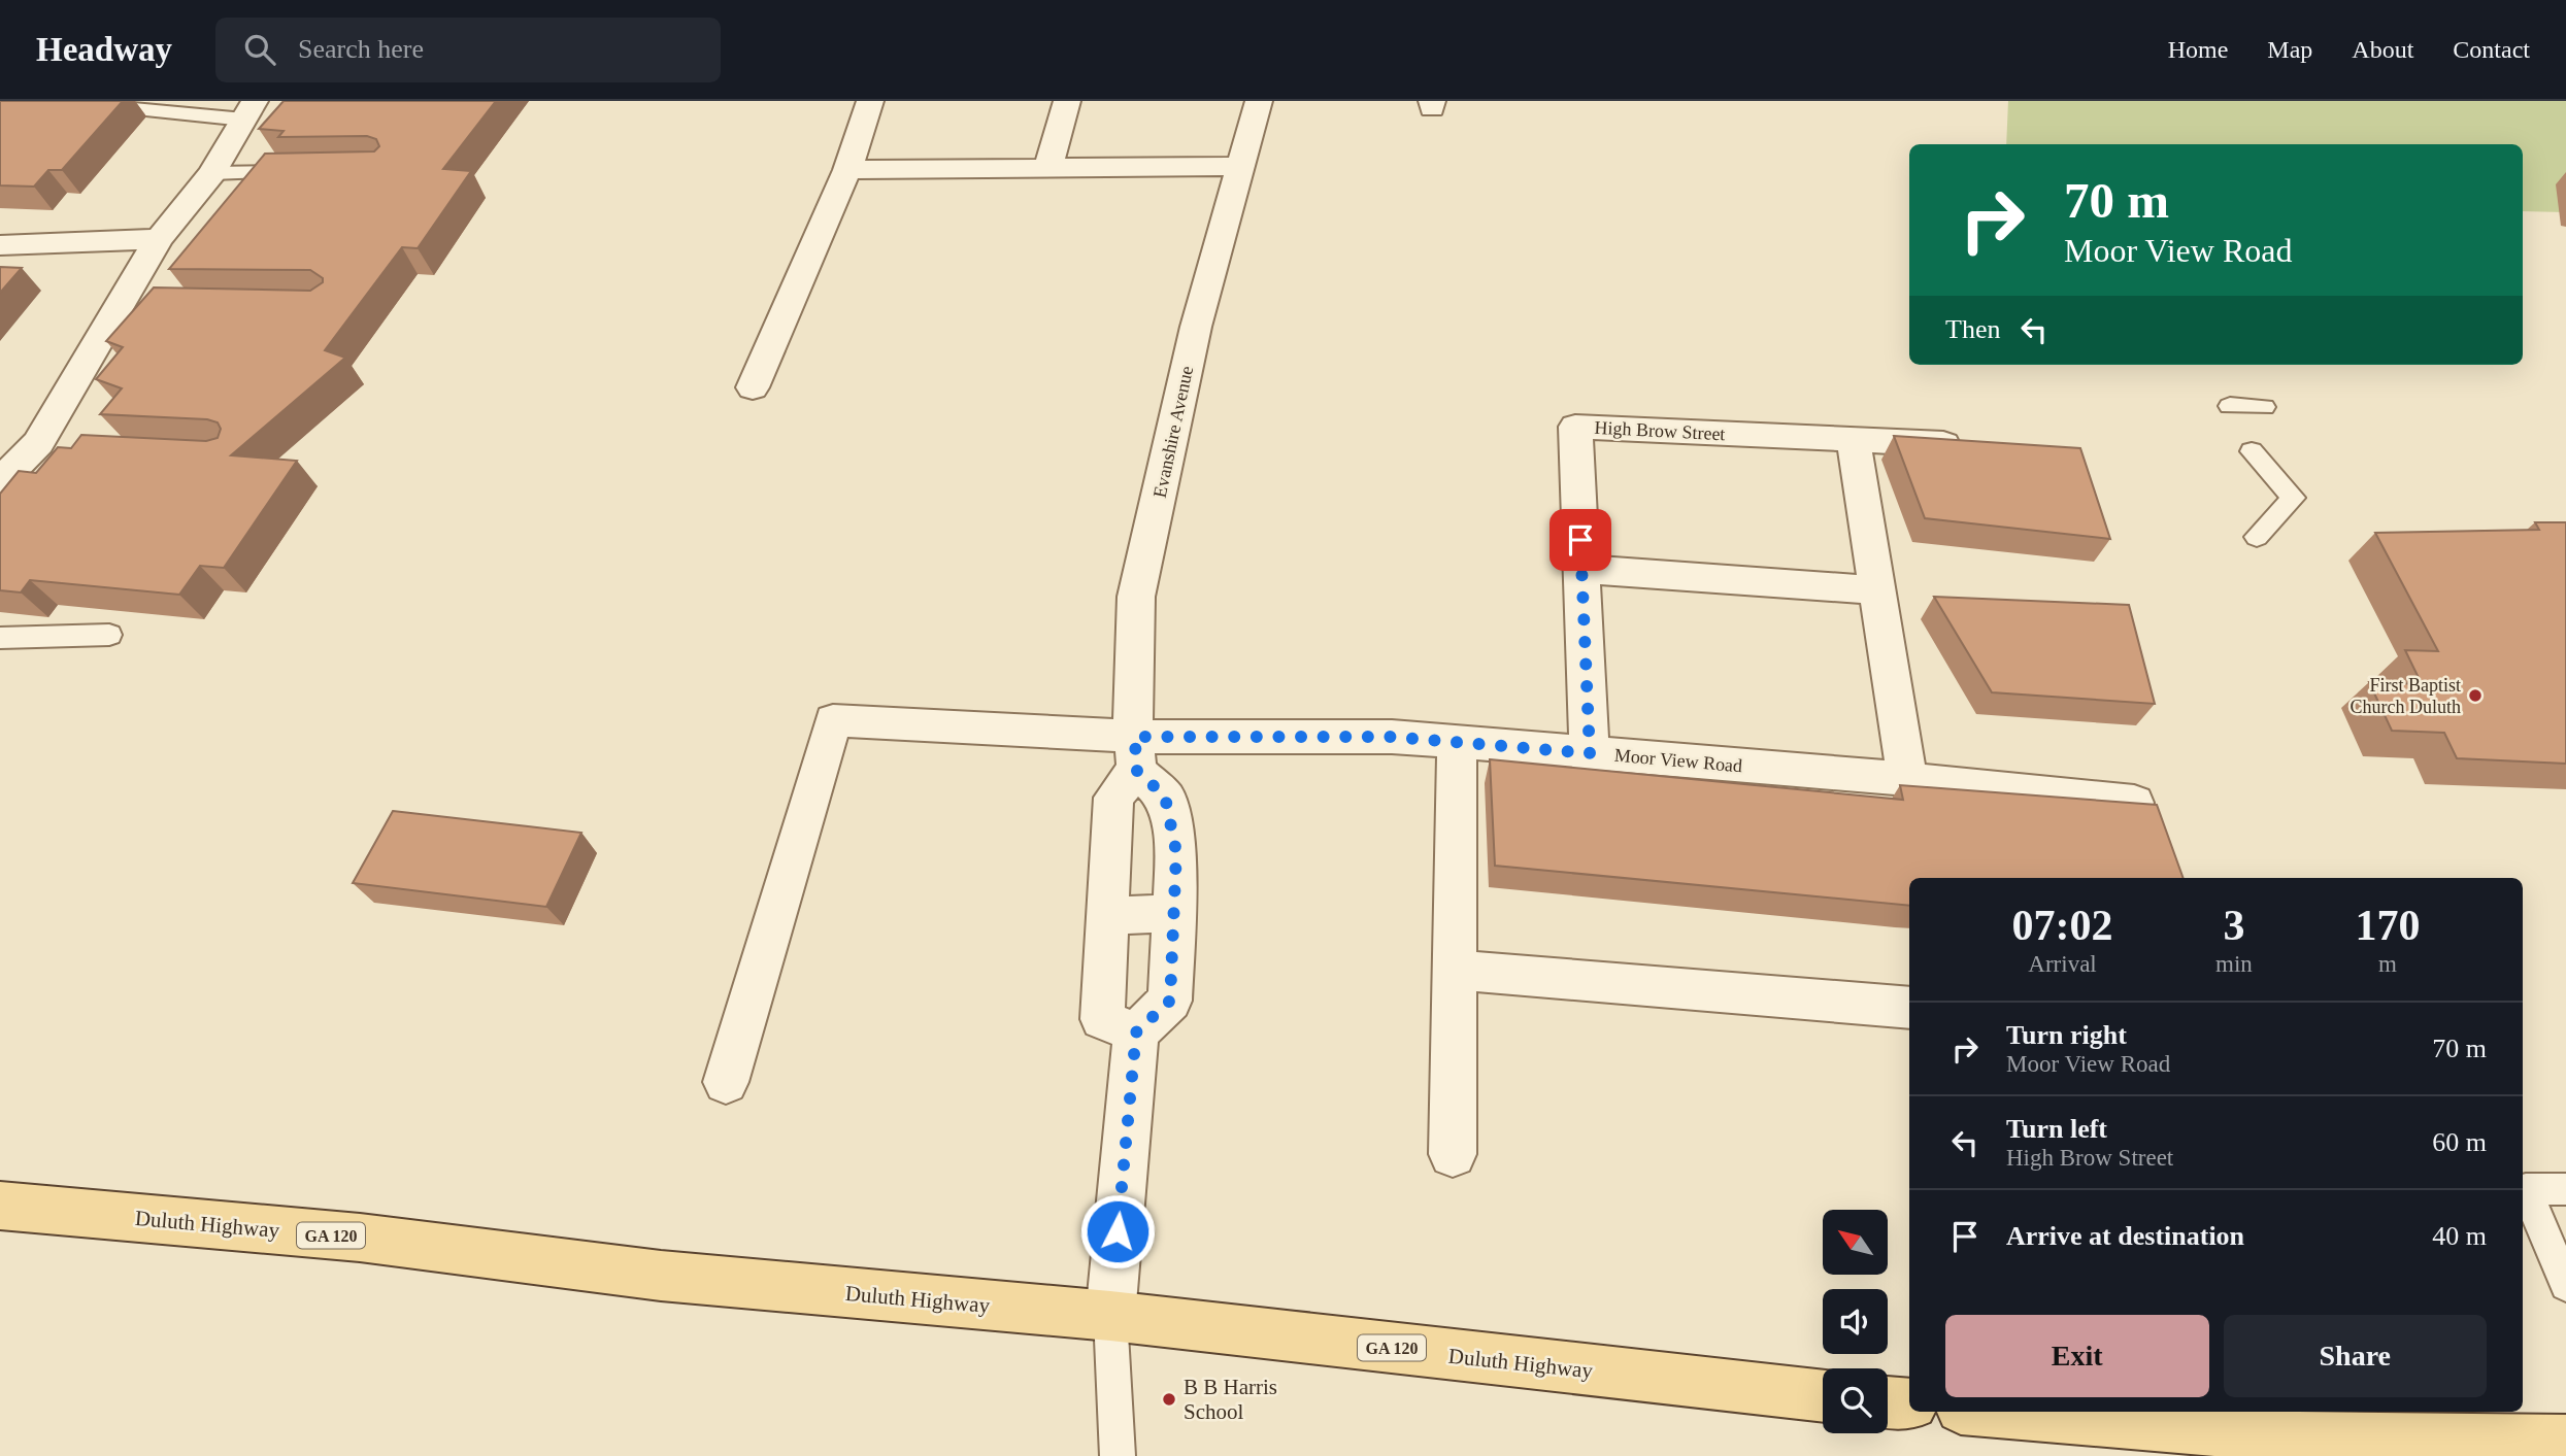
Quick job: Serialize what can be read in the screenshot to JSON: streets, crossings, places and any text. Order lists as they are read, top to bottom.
{
  "streets": {
    "main road": ["Duluth Highway", "GA 120"],
    "street": ["High Brow Street", "Evanshire Avenue", "Moor View Road"]
  },
  "crossings": [
    ["High Brow Street", "Moor View Road"],
    ["Evanshire Avenue", "Moor View Road"]
  ],
  "places": ["First Baptist Church Duluth", "B B Harris School"],
  "north": "top left",
  "page": {
    "header": "Headway",
    "search": "Search here",
    "nav": [
      "Home",
      "Map",
      "About",
      "Contact"
    ],
    "turn": ["70 m", "Moor View Road"],
    "then": "Then",
    "eta": [
      "07:02",
      "Arrival",
      "3",
      "min",
      "170",
      "m"
    ],
    "list": [
      {
        "name": "Turn right",
        "note": "Moor View Road",
        "value": "70 m"
      },
      {
        "name": "Turn left",
        "note": "High Brow Street",
        "value": "60 m"
      },
      {
        "name": "Arrive at destination",
        "value": "40 m"
      }
    ],
    "buttons": ["Exit", "Share"]
  }
}
